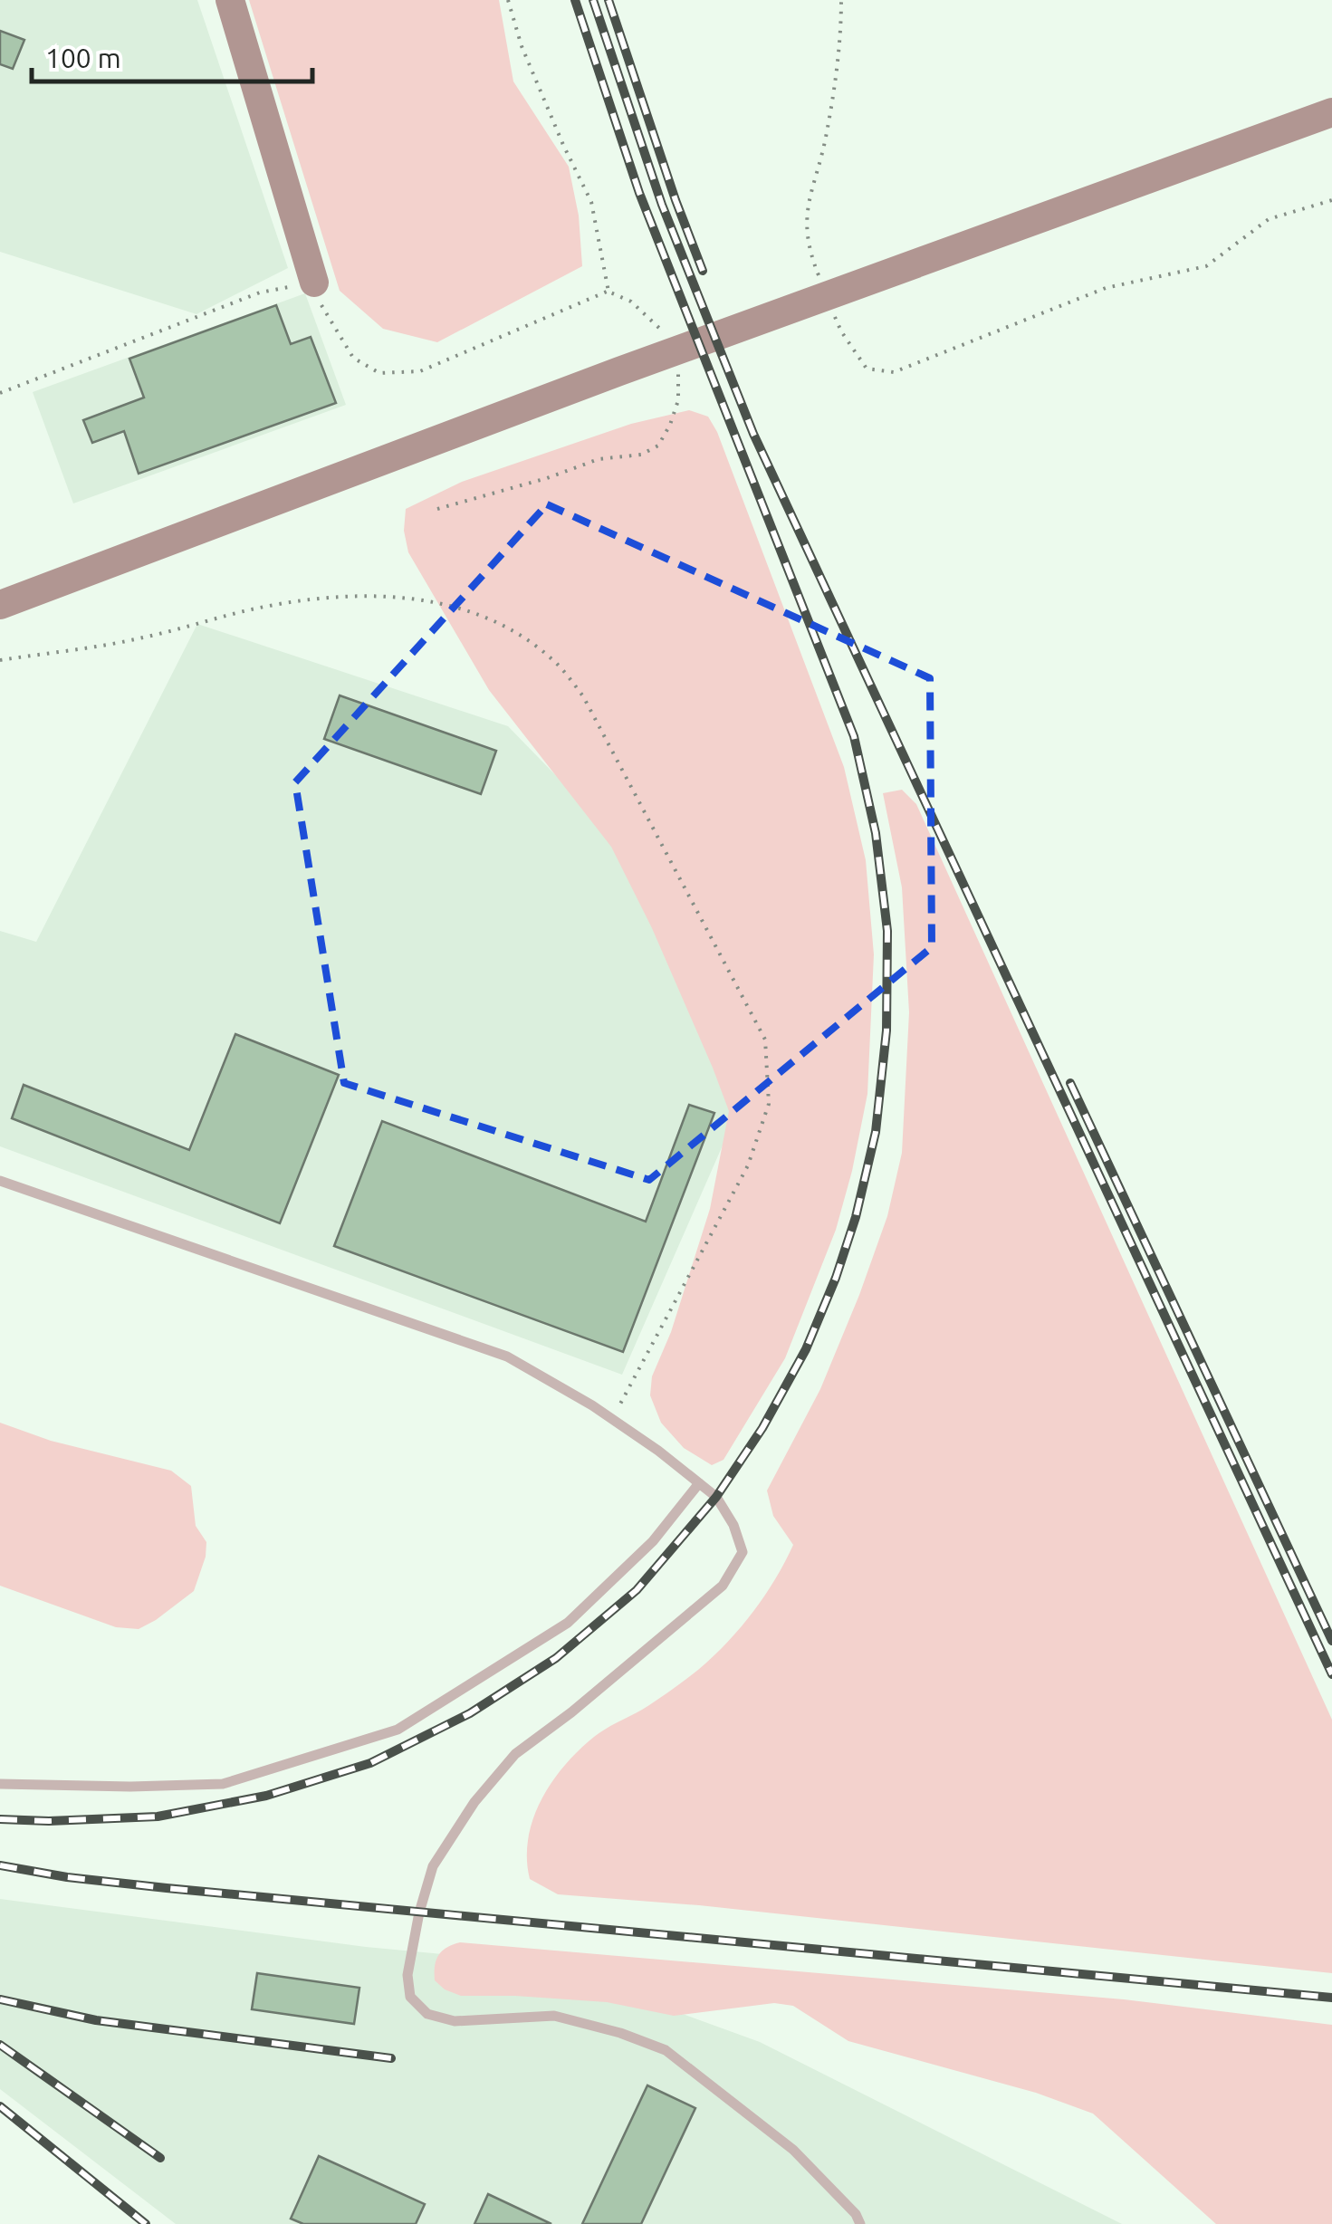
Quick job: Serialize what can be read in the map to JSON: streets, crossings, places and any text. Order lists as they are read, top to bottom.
{
  "scale_bar": "100 m"
}
